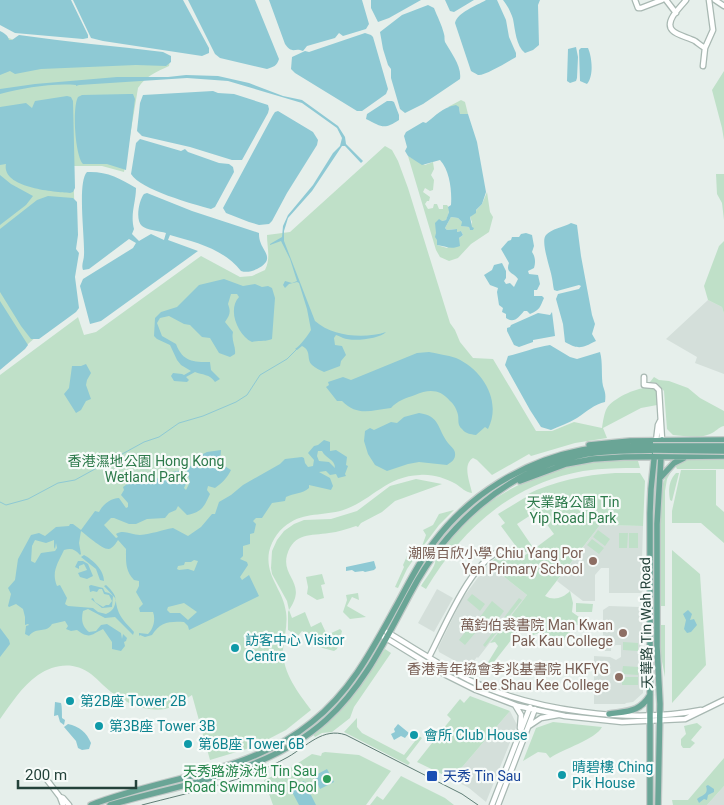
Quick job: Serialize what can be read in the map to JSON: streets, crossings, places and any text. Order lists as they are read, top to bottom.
{
  "streets": {
    "main road": ["天華路 Tin Wah Road"]
  },
  "parks": ["香港濕地公園 Hong Kong Wetland Park", "天業路公園 Tin Yip Road Park"],
  "places": {
    "other": [
      "潮陽百欣小學 Chiu Yang Por Yen Primary School",
      "萬鈞伯裘書院 Man Kwan Pak Kau College",
      "訪客中心 Visitor Centre",
      "香港青年拹會李兆基書院 HKFYG Lee Shau Kee College",
      "第2B座 Tower 2B",
      "第3B座 Tower 3B",
      "會所 Club House",
      "第6B座 Tower 6B",
      "晴碧樓 Ching Pik House",
      "天秀路游泳池 Tin Sau Road Swimming Pool"
    ],
    "transit": ["天秀 Tin Sau"]
  },
  "scale_bar": "200 m"
}
